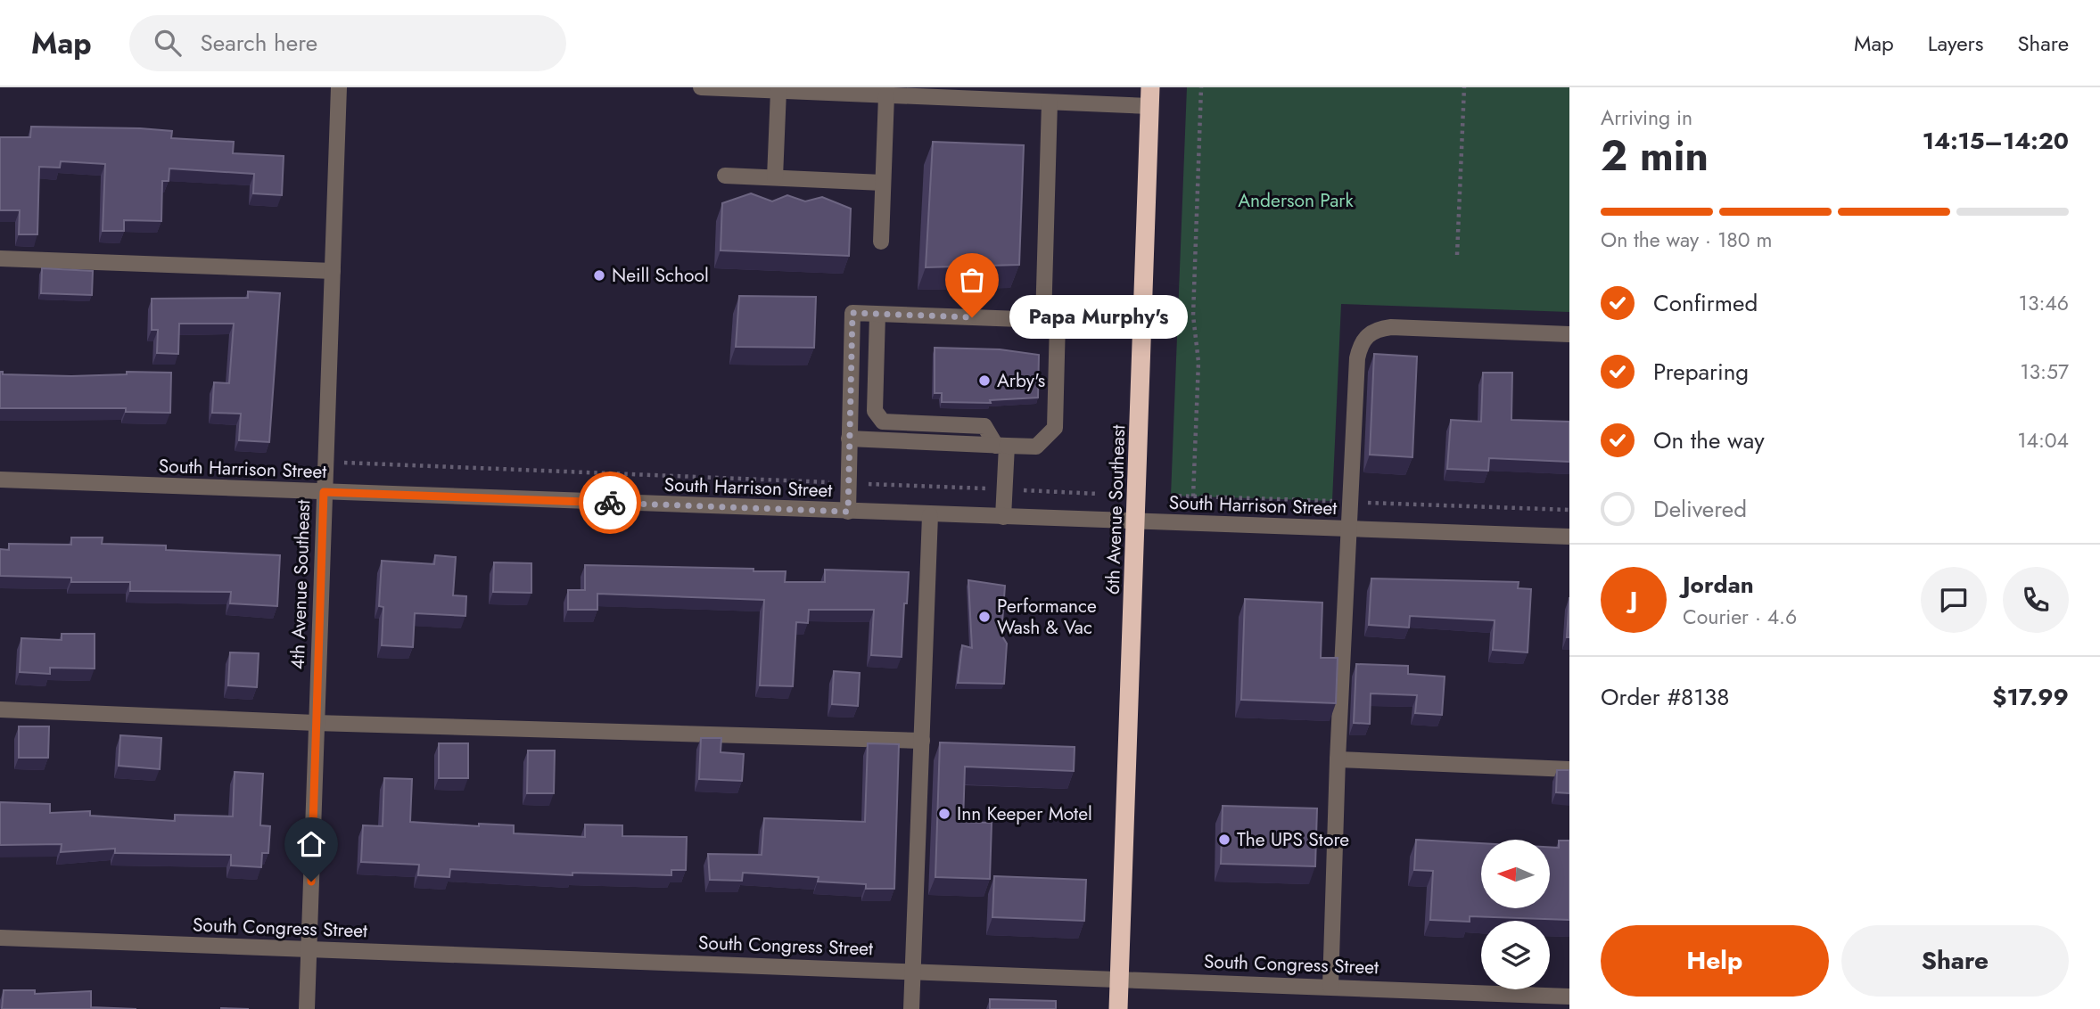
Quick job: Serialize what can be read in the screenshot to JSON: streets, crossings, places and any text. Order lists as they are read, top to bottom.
{
  "streets": {
    "highway": ["6th Avenue Southeast"],
    "street": ["South Harrison Street", "4th Avenue Southeast", "South Congress Street"]
  },
  "crossings": [
    ["South Harrison Street", "6th Avenue Southeast"],
    ["South Harrison Street", "4th Avenue Southeast"],
    ["6th Avenue Southeast", "South Congress Street"],
    ["4th Avenue Southeast", "South Congress Street"]
  ],
  "parks": ["Anderson Park"],
  "places": [
    "Neill School",
    "Papa Murphy's",
    "Arby's",
    "Performance Wash & Vac",
    "Inn Keeper Motel",
    "The UPS Store"
  ],
  "north": "left",
  "page": {
    "header": "Map",
    "search": "Search here",
    "nav": ["Map", "Layers", "Share"],
    "heading": ["2 min", "Arriving in", "14:15–14:20"],
    "panel": [
      "Jordan",
      "Courier · 4.6",
      "Order #8138",
      "$17.99"
    ],
    "bar": "On the way · 180 m",
    "list": [
      ["Confirmed", "13:46"],
      ["Preparing", "13:57"],
      ["On the way", "14:04"],
      "Delivered"
    ],
    "bubble": "Papa Murphy's",
    "round": "J",
    "buttons": ["Help", "Share"]
  }
}
